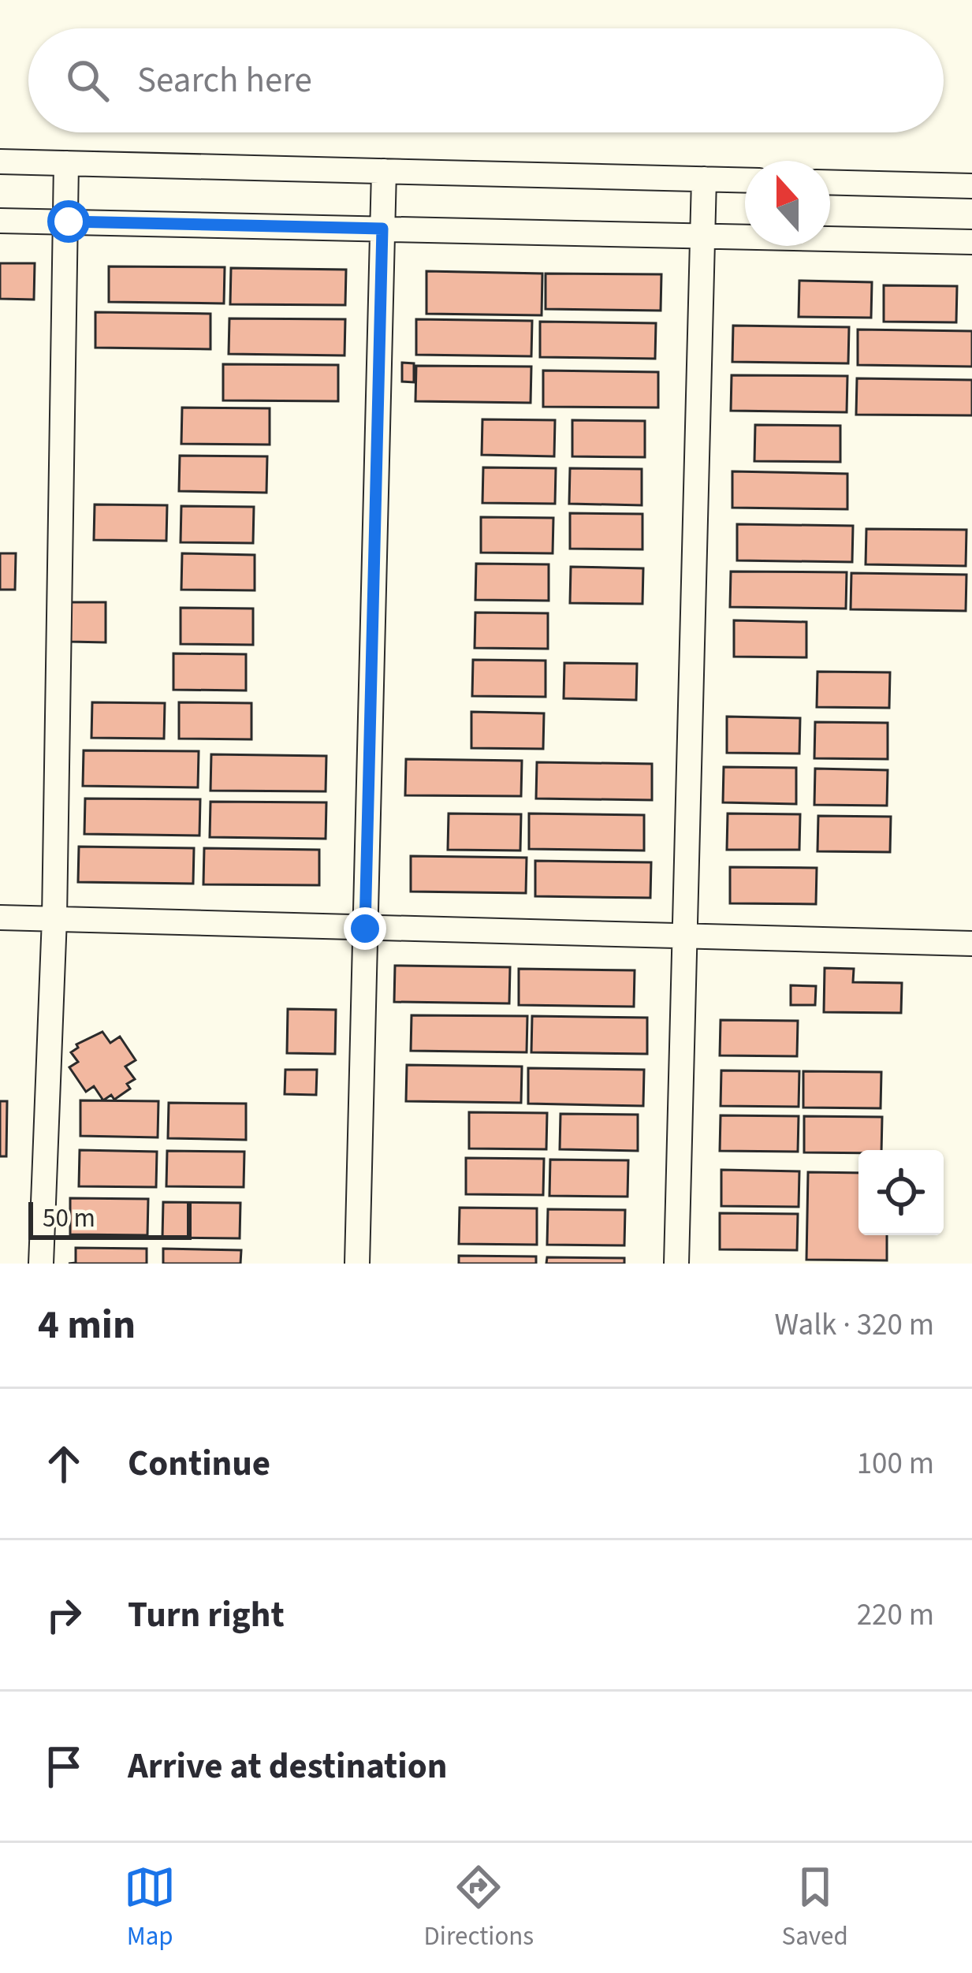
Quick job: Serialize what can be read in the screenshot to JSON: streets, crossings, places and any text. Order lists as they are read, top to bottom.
{
  "scale_bar": "50 m",
  "north": "top",
  "page": {
    "search": "Search here",
    "scale": "50 m",
    "heading": ["4 min", "Walk · 320 m"],
    "list": [
      ["Continue", "100 m"],
      ["Turn right", "220 m"],
      "Arrive at destination"
    ],
    "nav": ["Map", "Directions", "Saved"]
  }
}
